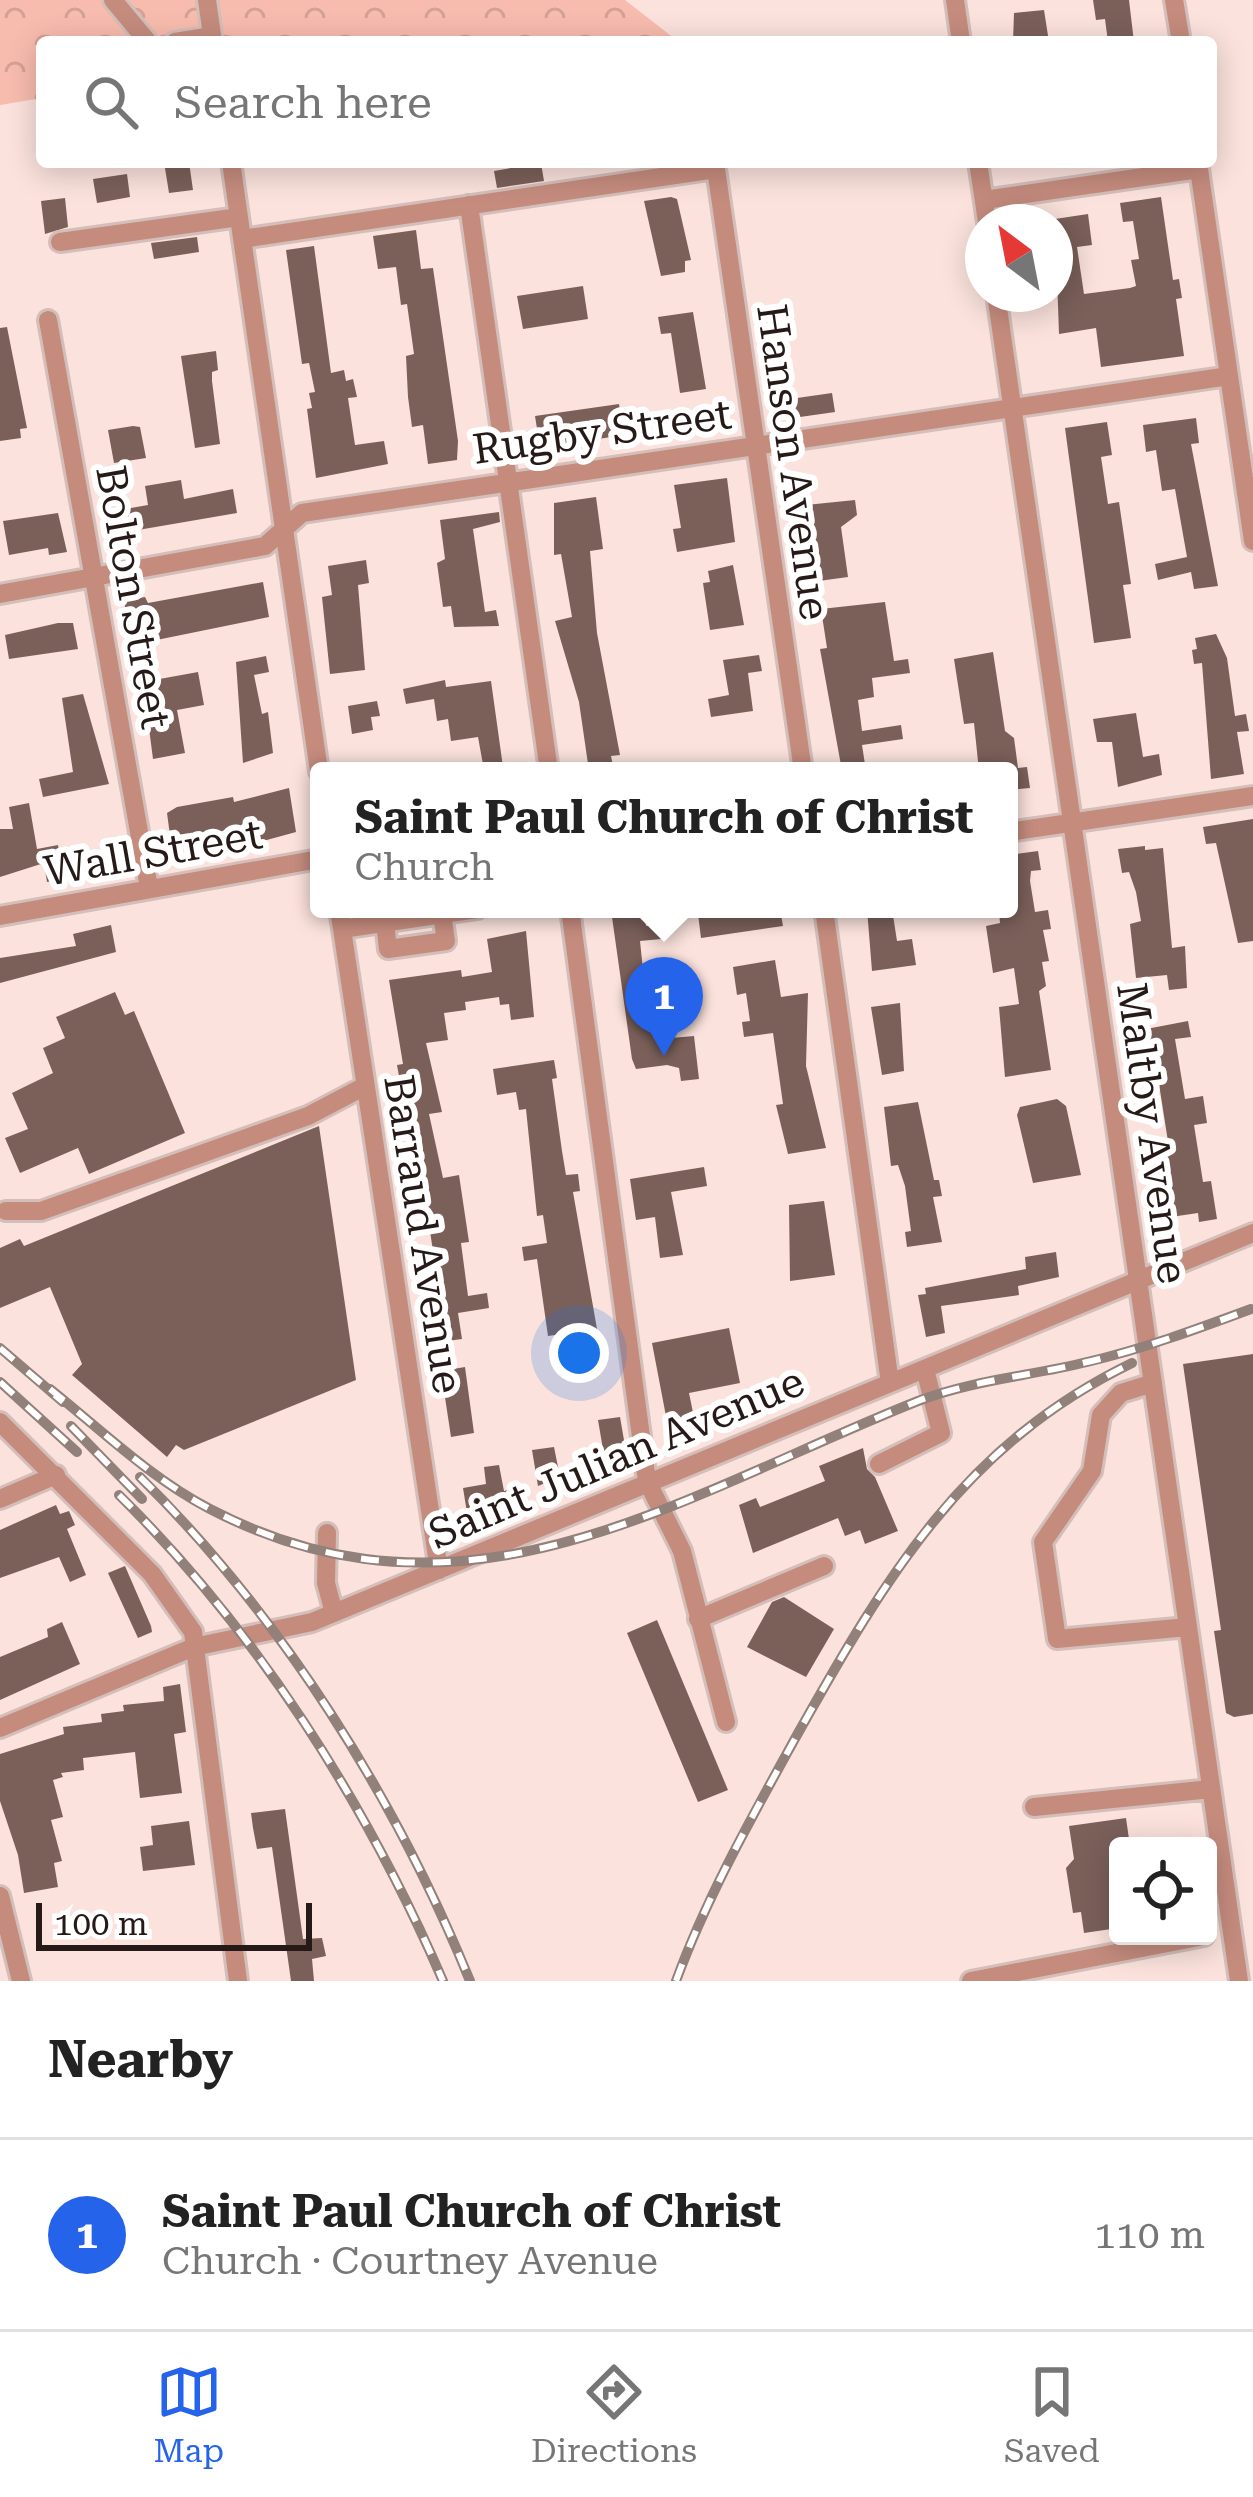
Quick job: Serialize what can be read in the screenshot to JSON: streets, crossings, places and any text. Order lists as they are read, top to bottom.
{
  "streets": {
    "street": [
      "Rugby Street",
      "Hanson Avenue",
      "Bolton Street",
      "Wall Street",
      "Maltby Avenue",
      "Barraud Avenue",
      "Saint Julian Avenue"
    ]
  },
  "crossings": [
    ["Rugby Street", "Hanson Avenue"],
    ["Rugby Street", "Bolton Street"],
    ["Rugby Street", "Maltby Avenue"],
    ["Bolton Street", "Wall Street"],
    ["Maltby Avenue", "Saint Julian Avenue"],
    ["Barraud Avenue", "Saint Julian Avenue"]
  ],
  "scale_bar": "100 m",
  "north": "top left",
  "page": {
    "search": "Search here",
    "popup": ["Saint Paul Church of Christ", "Church"],
    "pins": "1",
    "scale": "100 m",
    "heading": "Nearby",
    "list": [
      {
        "mark": "1",
        "name": "Saint Paul Church of Christ",
        "note": "Church · Courtney Avenue",
        "value": "110 m"
      }
    ],
    "nav": ["Map", "Directions", "Saved"]
  }
}
